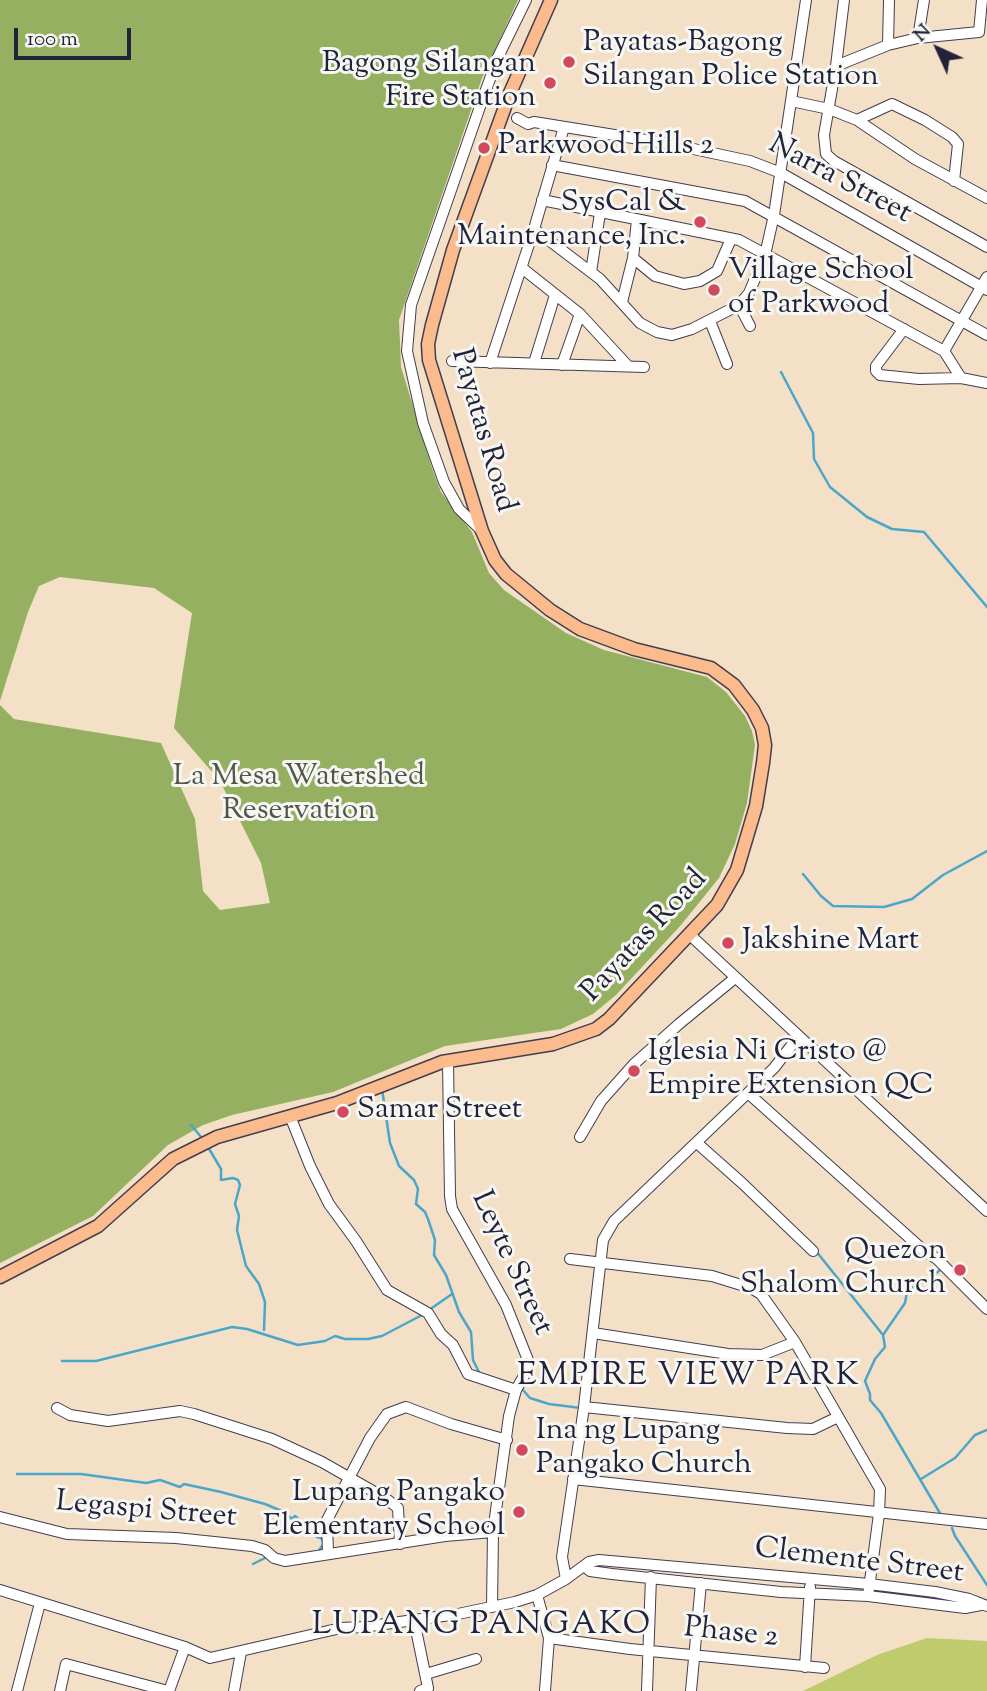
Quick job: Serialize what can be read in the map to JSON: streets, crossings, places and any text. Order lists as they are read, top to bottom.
{
  "streets": {
    "main road": ["Payatas Road"],
    "street": [
      "Narra Street",
      "Leyte Street",
      "Legaspi Street",
      "Clemente Street",
      "Phase 2"
    ]
  },
  "crossings": [
    ["Narra Street", "Payatas Road"],
    ["Payatas Road", "Leyte Street"],
    ["Leyte Street", "Legaspi Street"],
    ["Leyte Street", "Clemente Street"]
  ],
  "districts": ["EMPIRE VIEW PARK", "LUPANG PANGAKO"],
  "parks": ["La Mesa Watershed Reservation"],
  "places": [
    "Payatas-Bagong Silangan Police Station",
    "Bagong Silangan Fire Station",
    "Parkwood Hills 2",
    "SysCal & Maintenance, Inc.",
    "Village School of Parkwood",
    "Jakshine Mart",
    "Iglesia Ni Cristo @ Empire Extension QC",
    "Samar Street",
    "Quezon Shalom Church",
    "Ina ng Lupang Pangako Church",
    "Lupang Pangako Elementary School"
  ],
  "scale_bar": "100 m",
  "north": "top left"
}
